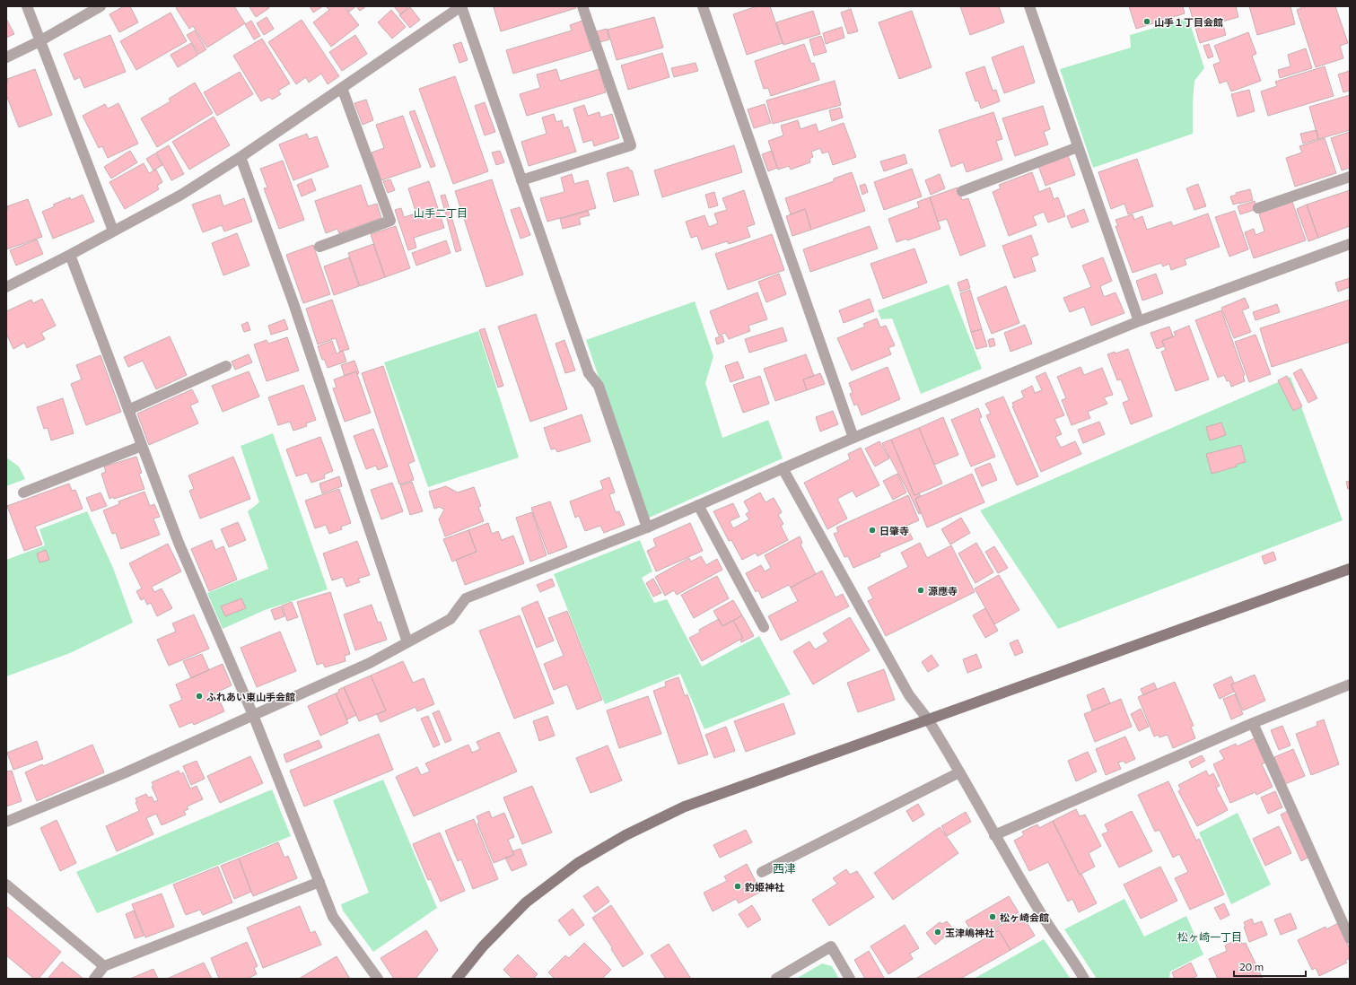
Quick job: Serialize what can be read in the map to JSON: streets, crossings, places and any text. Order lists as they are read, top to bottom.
{
  "districts": ["山手二丁目", "西津", "松ヶ崎一丁目"],
  "places": [
    "山手１丁目会館",
    "日肇寺",
    "源應寺",
    "ふれあい東山手会館",
    "釣姫神社",
    "松ヶ崎会館",
    "玉津嶋神社"
  ],
  "scale_bar": "20 m"
}
